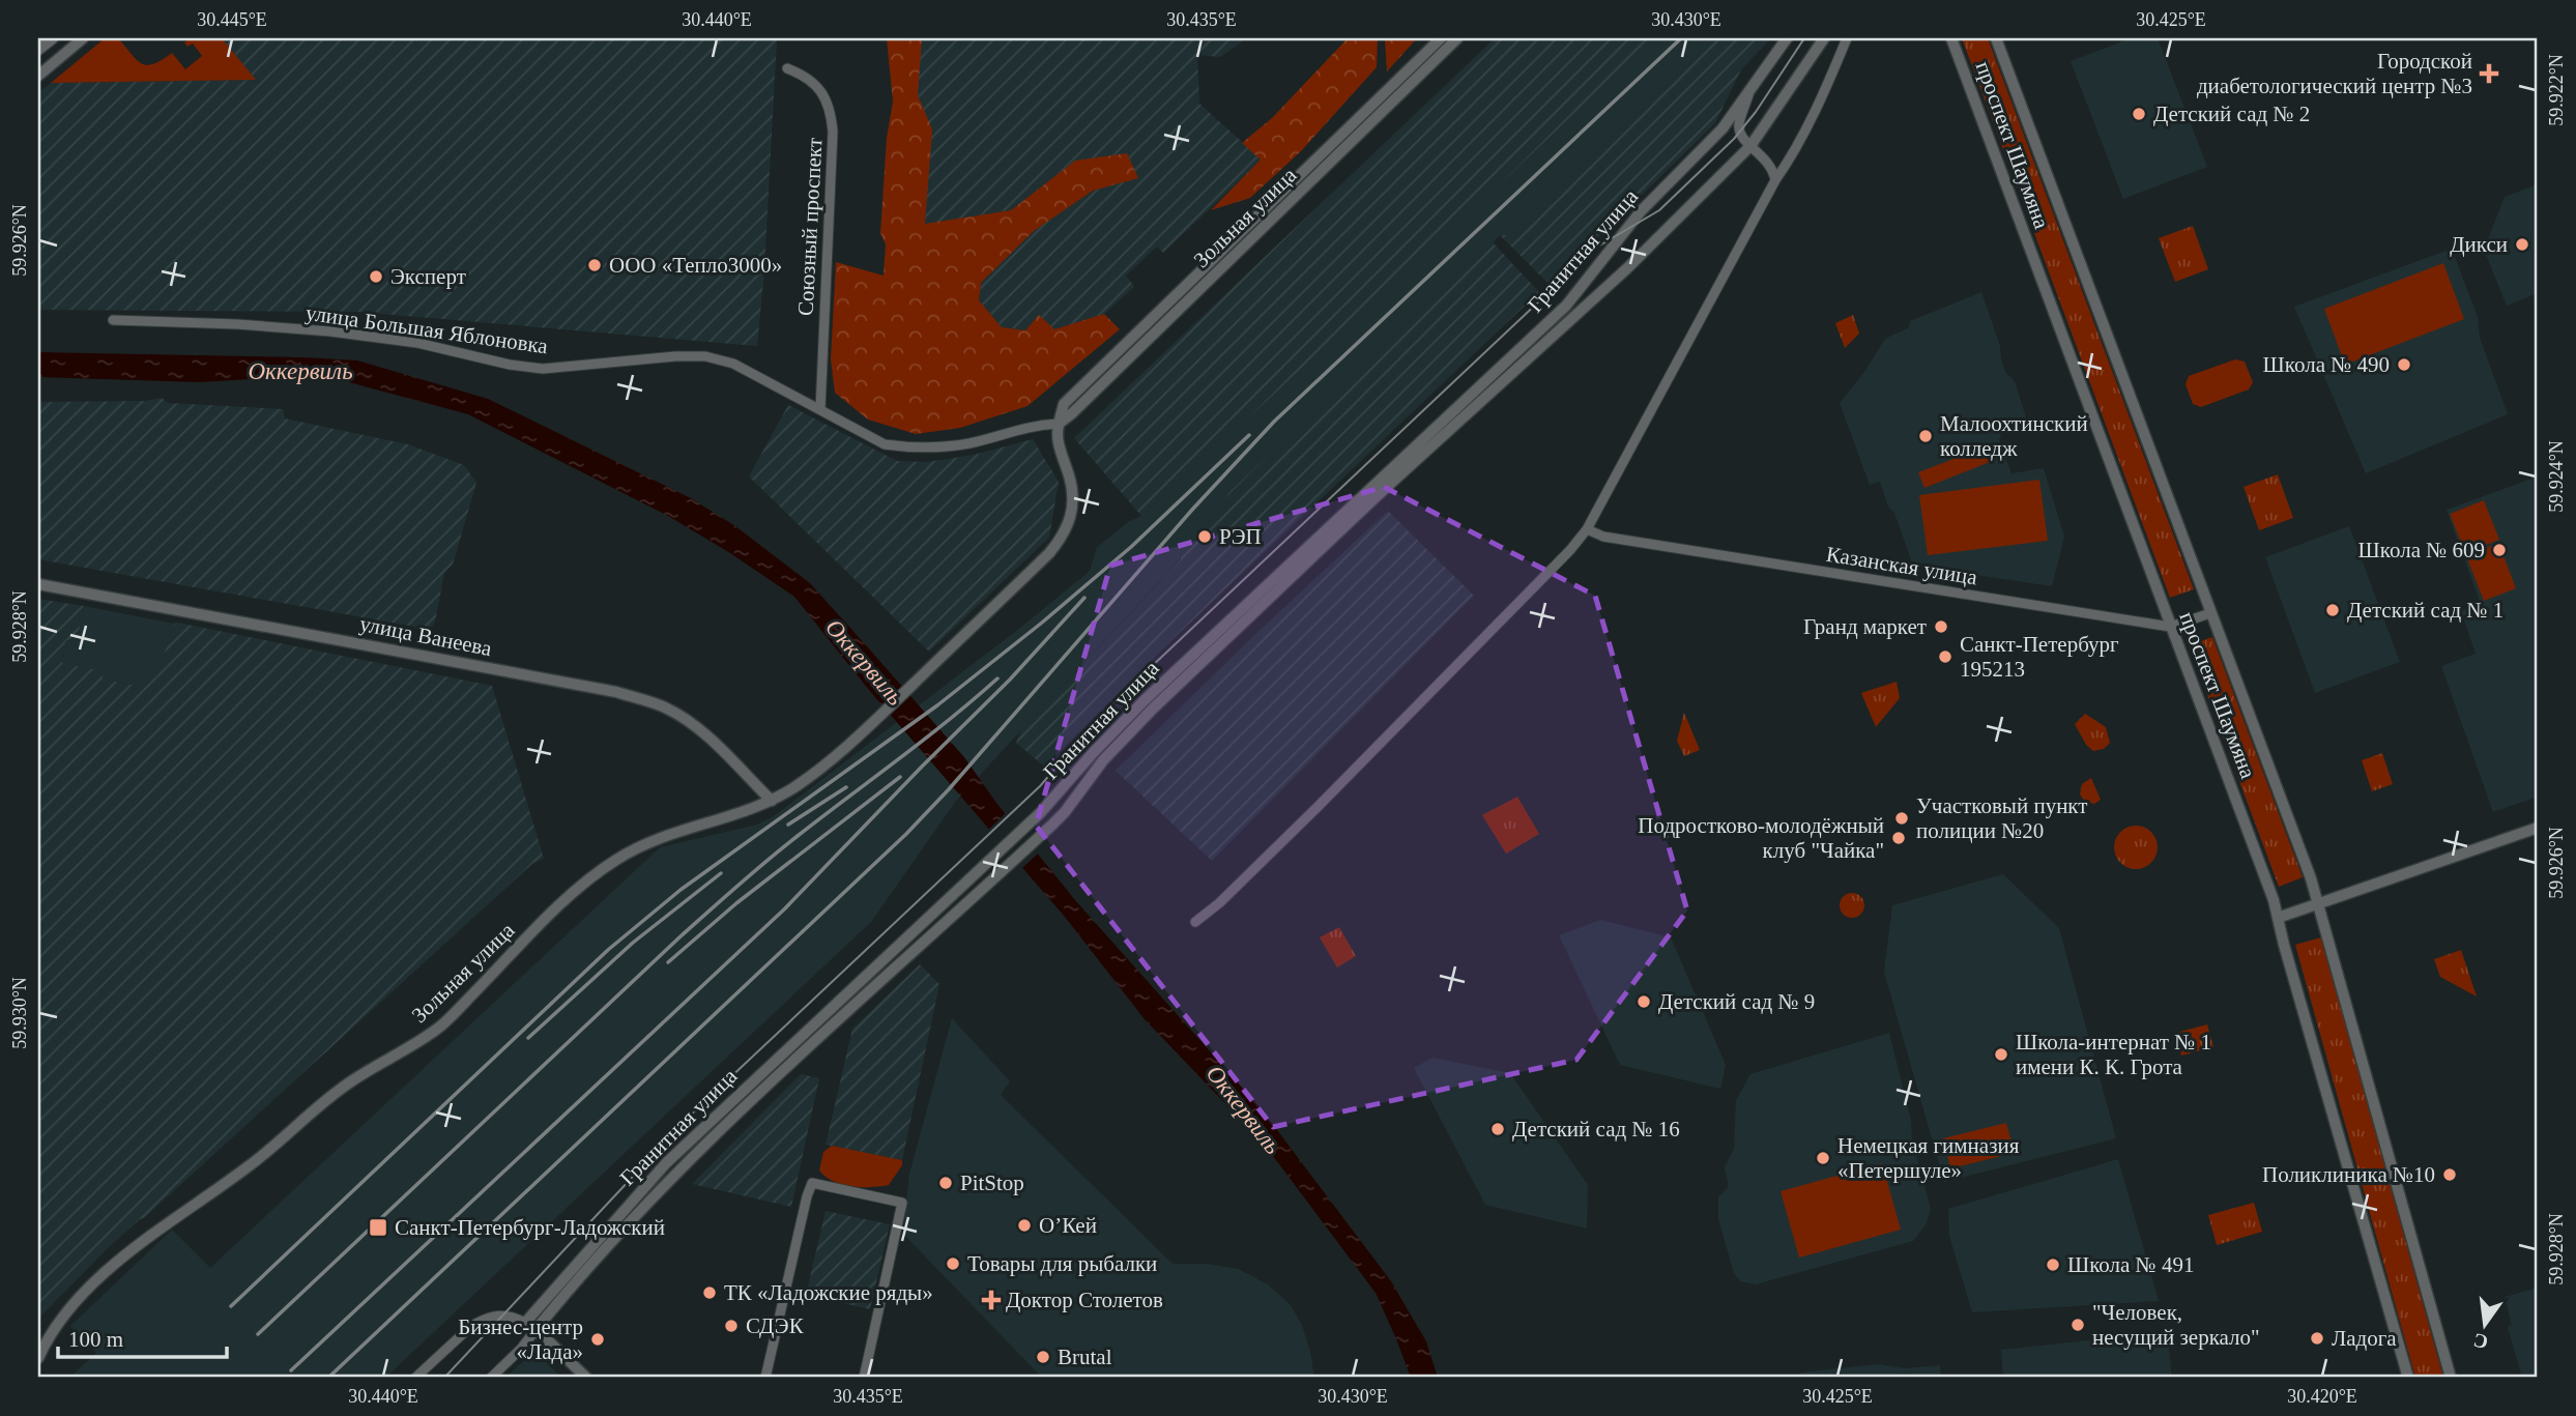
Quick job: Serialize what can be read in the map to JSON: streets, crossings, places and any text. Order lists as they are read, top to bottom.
{
  "streets": {
    "street": [
      "проспект Шаумяна",
      "Зольная улица",
      "Союзный проспект",
      "Гранитная улица",
      "улица Большая Яблоновка",
      "Казанская улица",
      "улица Ванеева"
    ]
  },
  "crossings": [
    ["проспект Шаумяна", "Казанская улица"],
    ["Зольная улица", "улица Большая Яблоновка"],
    ["Зольная улица", "улица Ванеева"],
    ["Союзный проспект", "улица Большая Яблоновка"]
  ],
  "water": ["Оккервиль"],
  "places": {
    "health": ["Городской диабетологический центр №3", "Доктор Столетов"],
    "other": [
      "Детский сад № 2",
      "Дикси",
      "ООО «Тепло3000»",
      "Эксперт",
      "Школа № 490",
      "Малоохтинский колледж",
      "РЭП",
      "Школа № 609",
      "Детский сад № 1",
      "Гранд маркет",
      "Санкт-Петербург 195213",
      "Участковый пункт полиции №20",
      "Подростково-молодёжный клуб \"Чайка\"",
      "Детский сад № 9",
      "Школа-интернат № 1 имени К. К. Грота",
      "Детский сад № 16",
      "Немецкая гимназия «Петершуле»",
      "Поликлиника №10",
      "PitStop",
      "О’Кей",
      "Товары для рыбалки",
      "Школа № 491",
      "ТК «Ладожские ряды»",
      "\"Человек, несущий зеркало\"",
      "СДЭК",
      "Ладога",
      "Бизнес-центр «Лада»",
      "Brutal"
    ],
    "transit": ["Санкт-Петербург-Ладожский"]
  },
  "scale_bar": "100 m",
  "north": "bottom",
  "coordinates": [
    "30.445°E",
    "30.440°E",
    "30.435°E",
    "30.430°E",
    "30.425°E",
    "59.922°N",
    "59.926°N",
    "59.924°N",
    "59.928°N",
    "59.930°N",
    "30.420°E"
  ]
}
